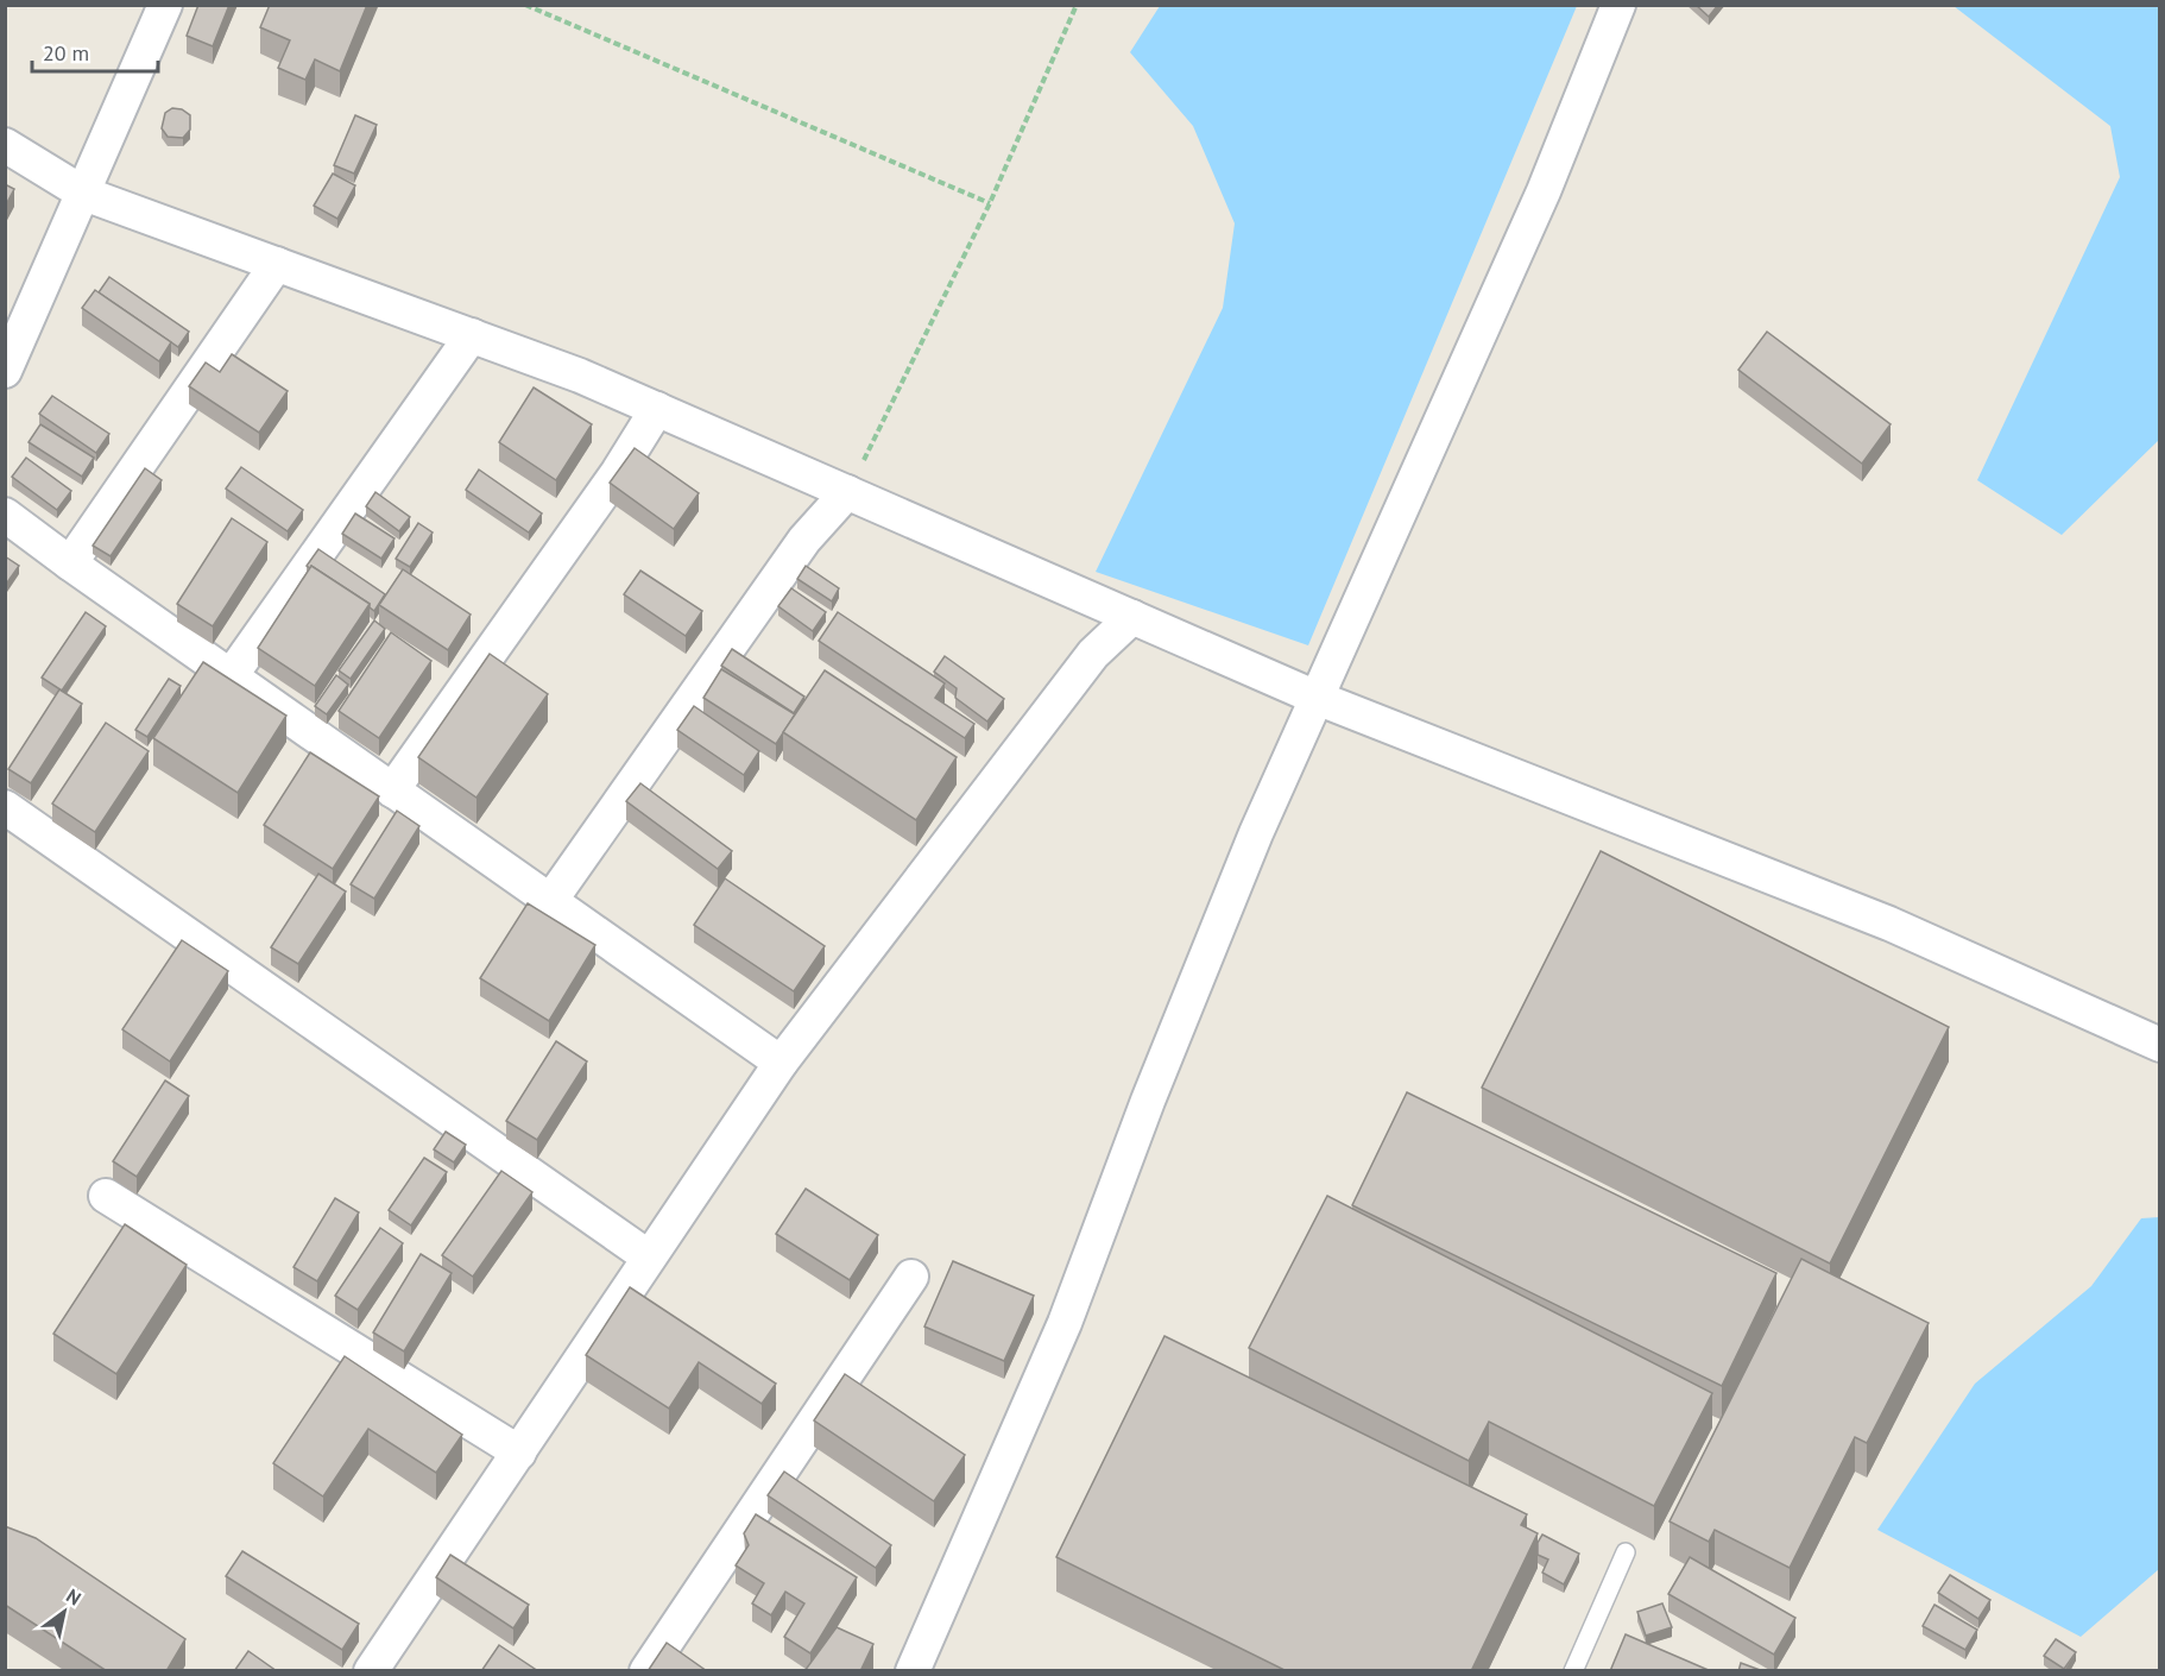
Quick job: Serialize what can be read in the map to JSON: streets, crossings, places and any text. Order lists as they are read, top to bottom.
{
  "scale_bar": "20 m",
  "north": "top right"
}
